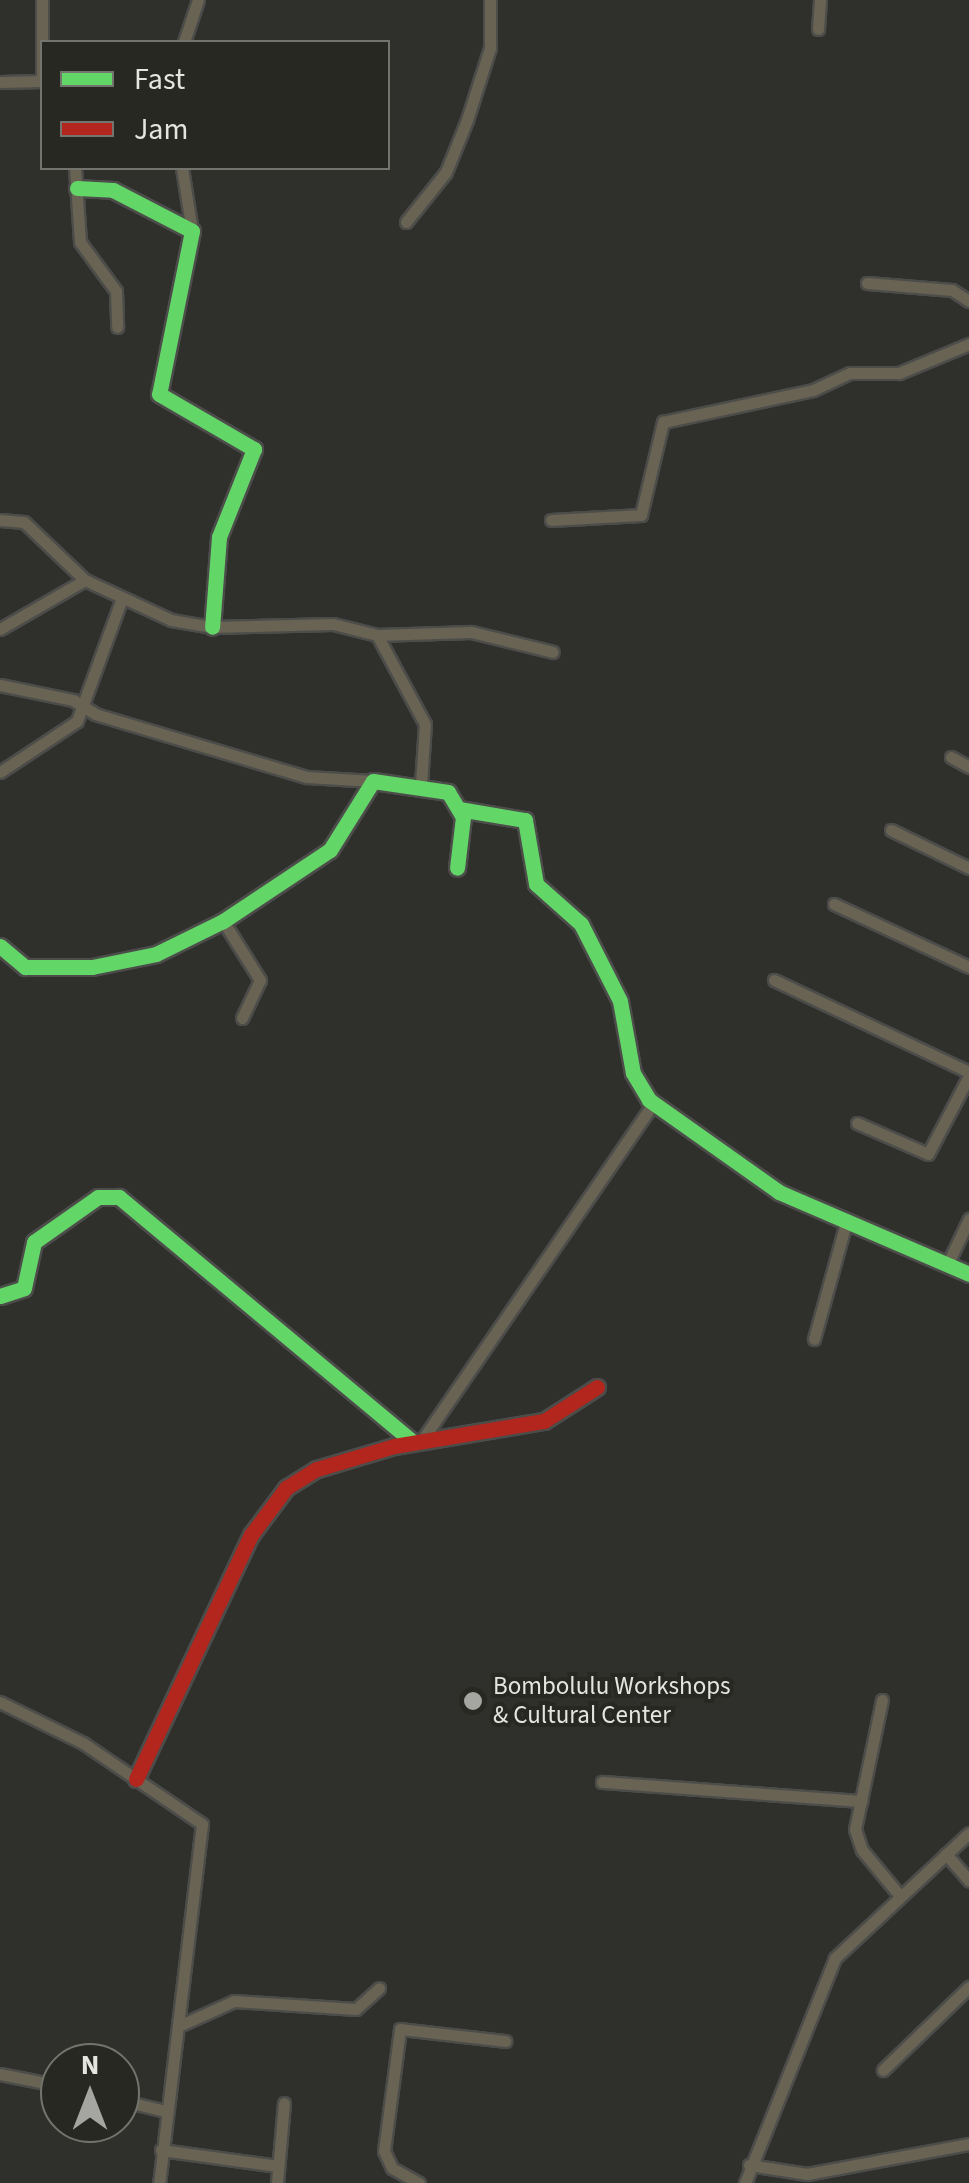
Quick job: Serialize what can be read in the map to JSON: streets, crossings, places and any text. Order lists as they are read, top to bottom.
{
  "places": ["Bombolulu Workshops & Cultural Center"],
  "legend": ["Fast", "Jam"],
  "north": "top"
}
